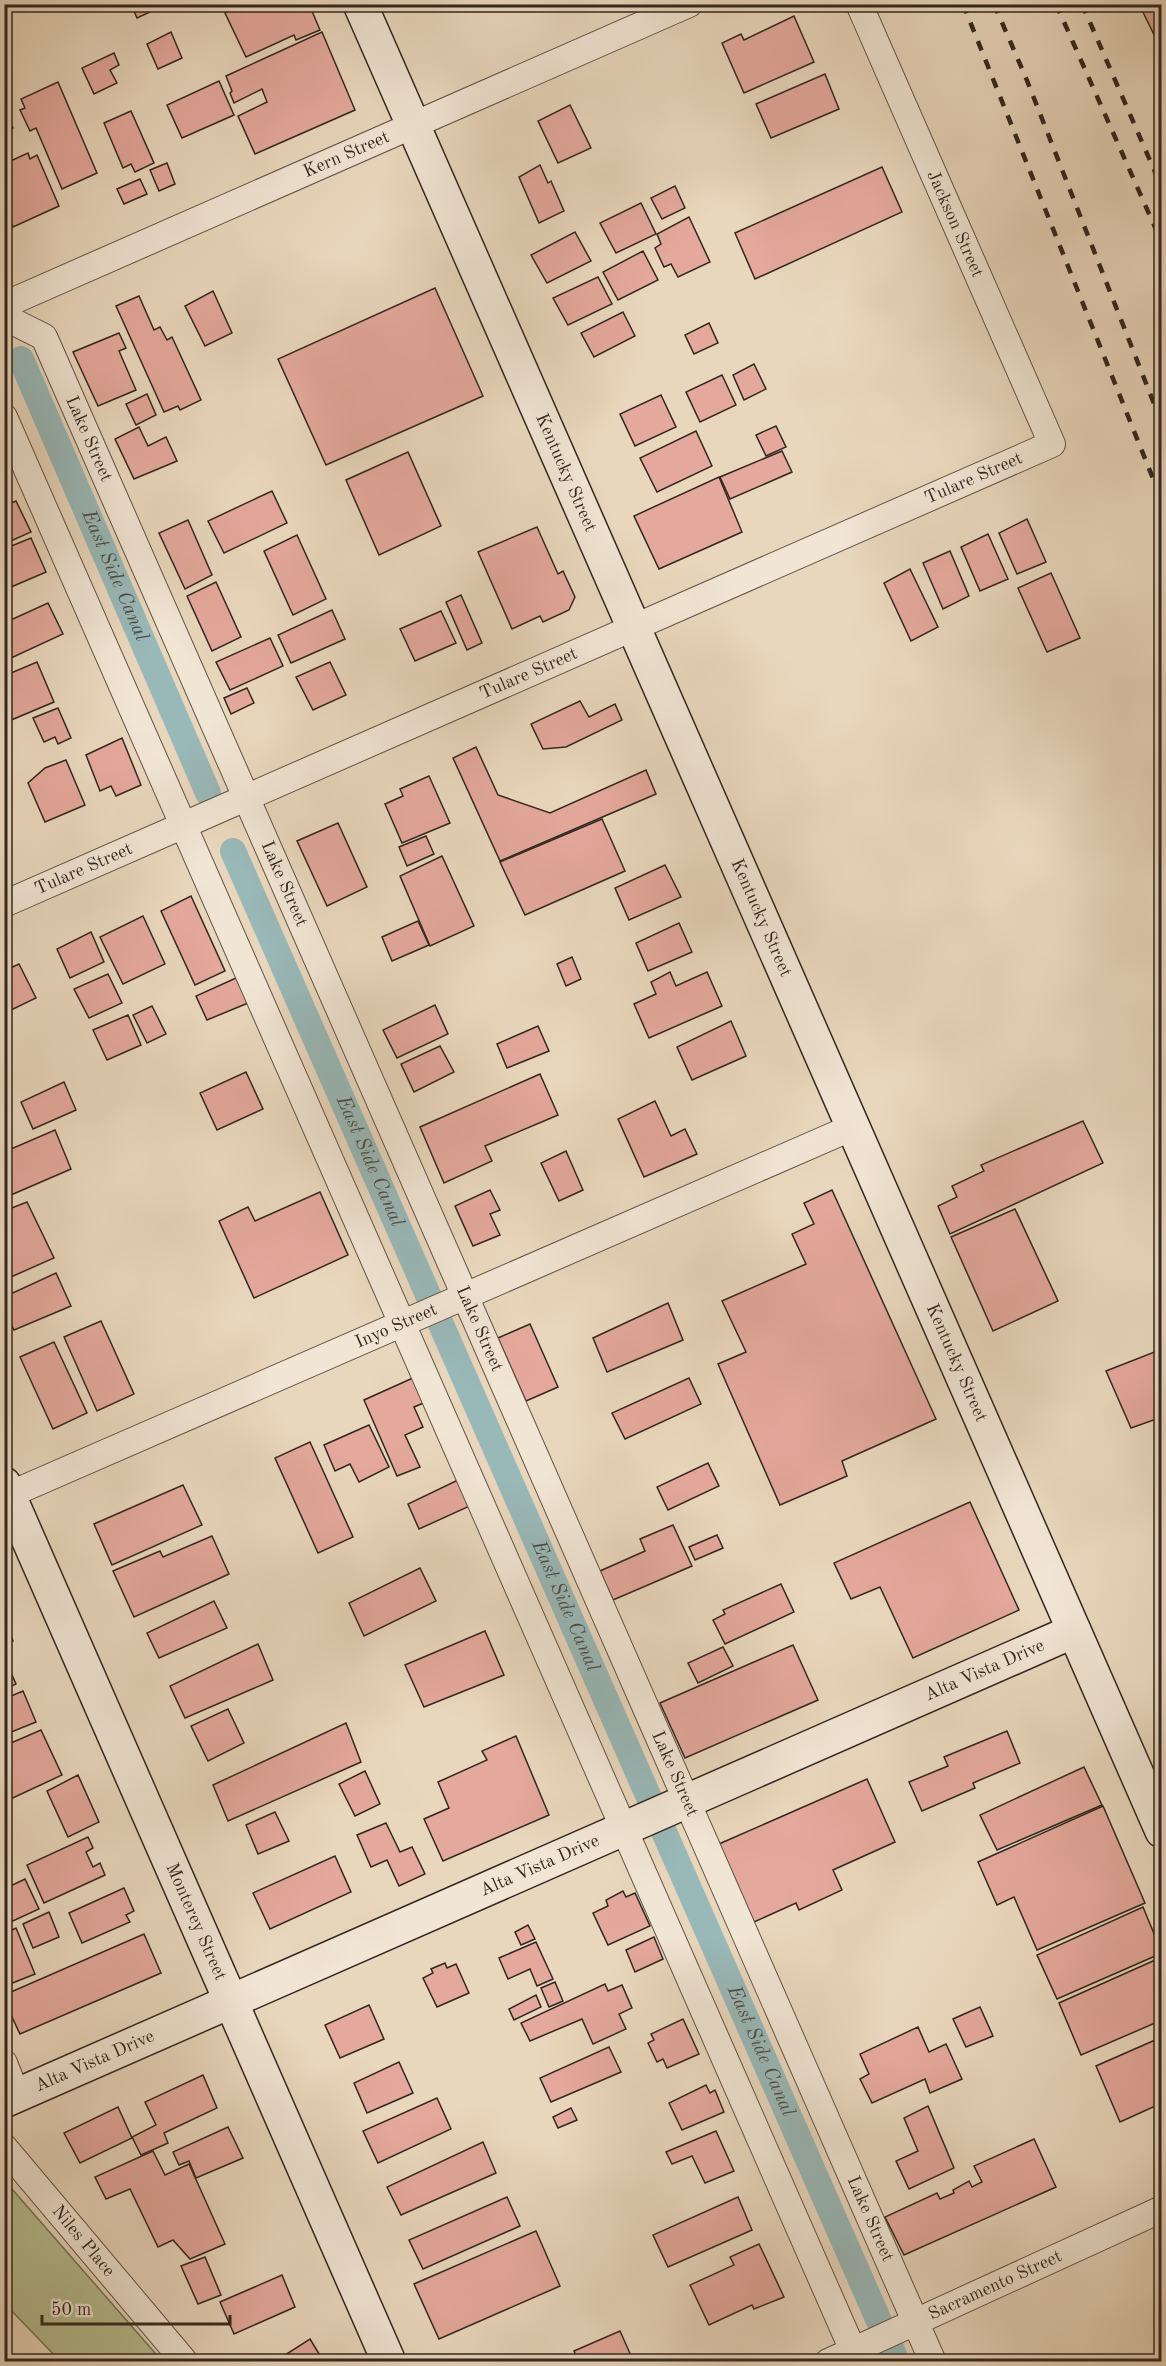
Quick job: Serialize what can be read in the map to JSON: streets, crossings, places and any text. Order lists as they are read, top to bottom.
{
  "streets": {
    "street": [
      "Kern Street",
      "Jackson Street",
      "Lake Street",
      "Kentucky Street",
      "Tulare Street",
      "Inyo Street",
      "Alta Vista Drive",
      "Monterey Street",
      "Niles Place",
      "Sacramento Street"
    ]
  },
  "crossings": [
    ["Kern Street", "Kentucky Street"],
    ["Jackson Street", "Tulare Street"],
    ["Lake Street", "Tulare Street"],
    ["Lake Street", "Inyo Street"],
    ["Lake Street", "Alta Vista Drive"],
    ["Lake Street", "Sacramento Street"],
    ["Kentucky Street", "Tulare Street"],
    ["Kentucky Street", "Inyo Street"],
    ["Kentucky Street", "Alta Vista Drive"],
    ["Inyo Street", "Monterey Street"],
    ["Alta Vista Drive", "Monterey Street"]
  ],
  "water": ["East Side Canal"],
  "scale_bar": "50 m"
}
